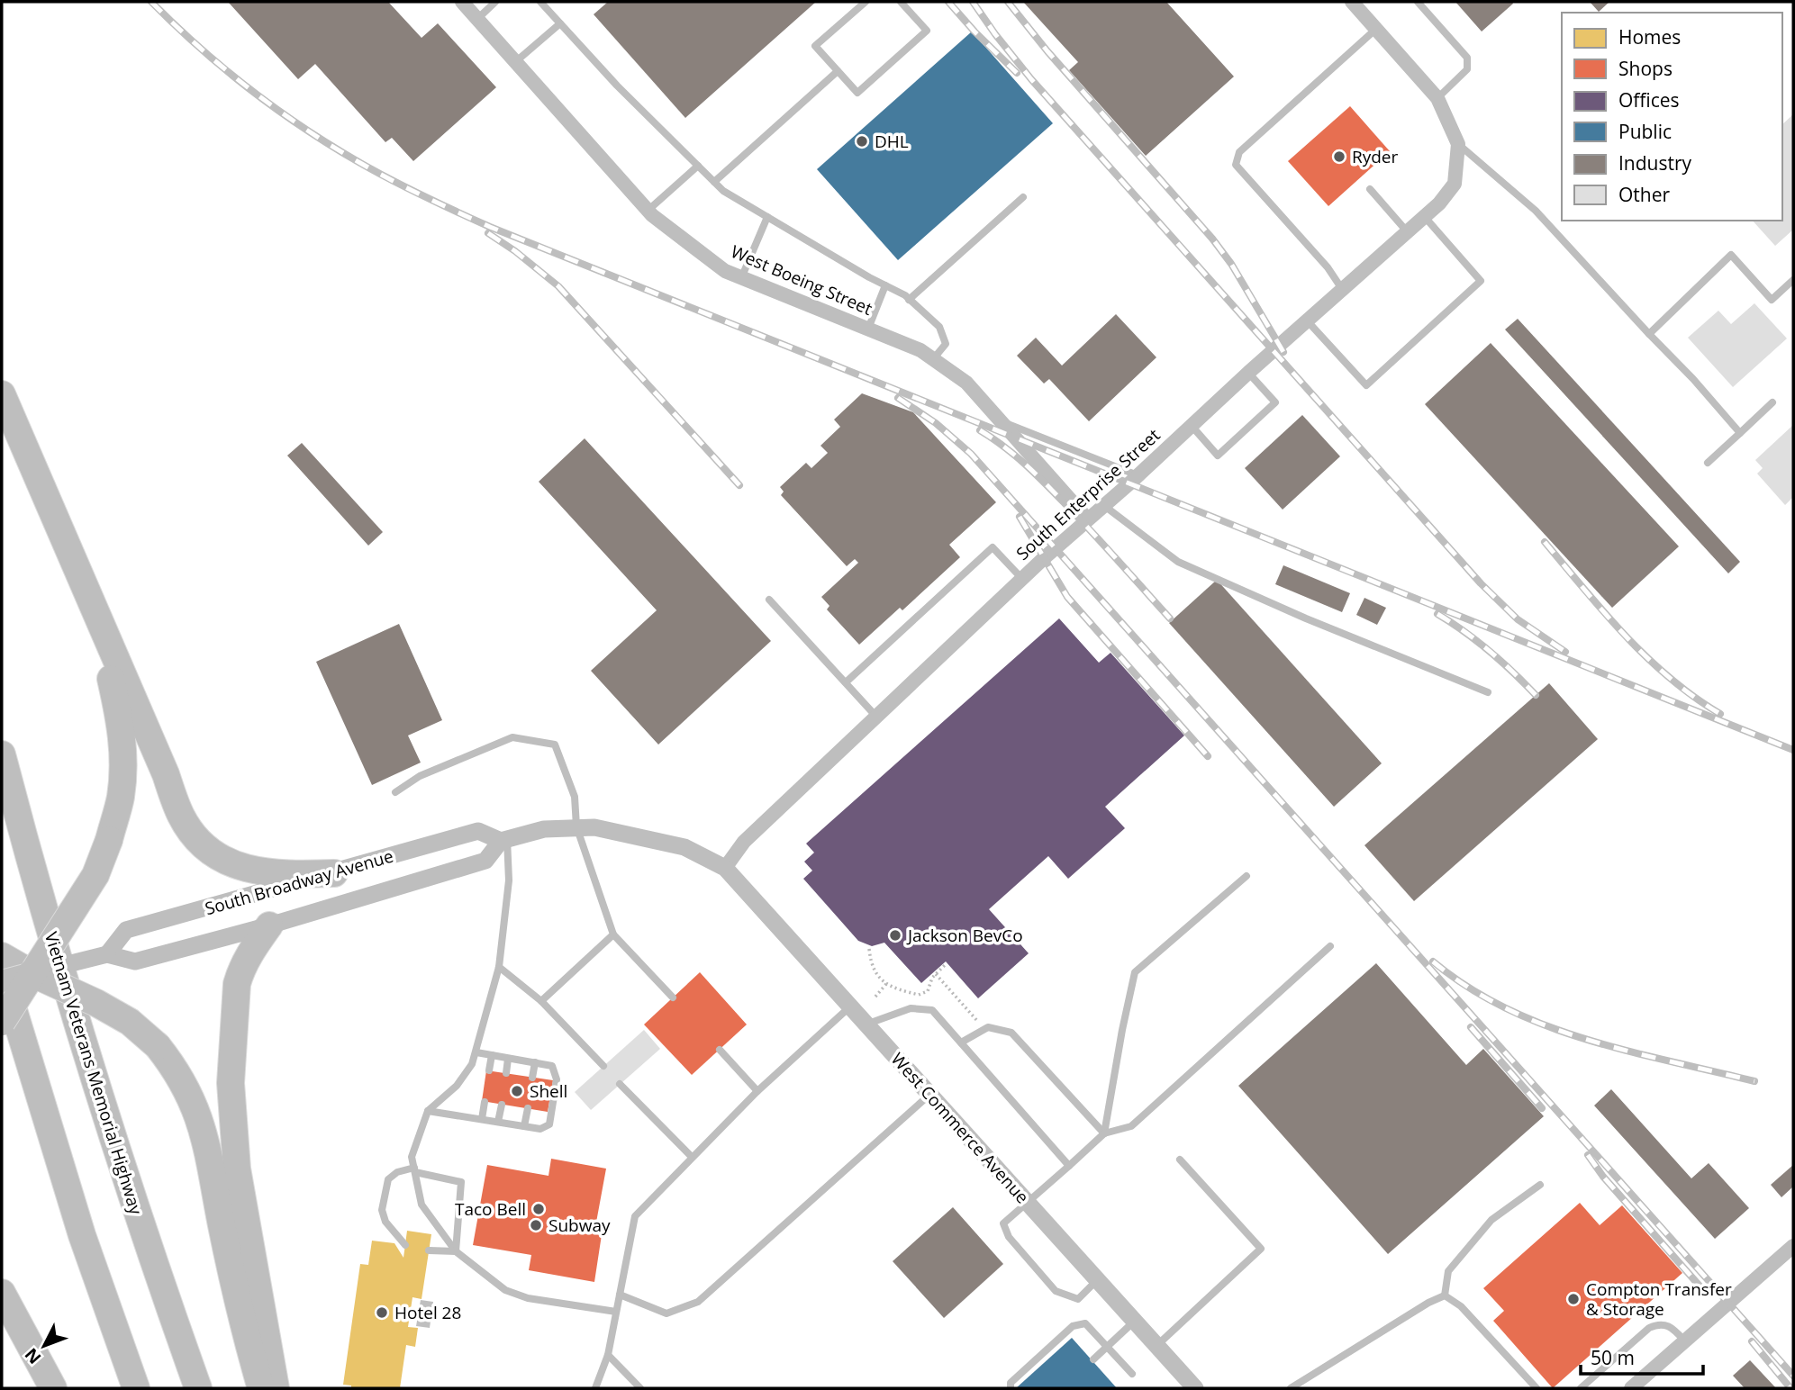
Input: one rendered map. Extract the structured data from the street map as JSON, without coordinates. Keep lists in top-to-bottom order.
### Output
{
  "streets": {
    "highway": ["Vietnam Veterans Memorial Highway"],
    "main road": ["South Broadway Avenue"],
    "street": ["West Boeing Street", "South Enterprise Street", "West Commerce Avenue"]
  },
  "crossings": [
    ["West Boeing Street", "South Enterprise Street"],
    ["South Enterprise Street", "West Commerce Avenue"]
  ],
  "places": [
    "DHL",
    "Ryder",
    "Jackson BevCo",
    "Shell",
    "Taco Bell",
    "Subway",
    "Compton Transfer & Storage",
    "Hotel 28"
  ],
  "legend": [
    "Homes",
    "Shops",
    "Offices",
    "Public",
    "Industry",
    "Other"
  ],
  "scale_bar": "50 m",
  "north": "bottom left"
}
